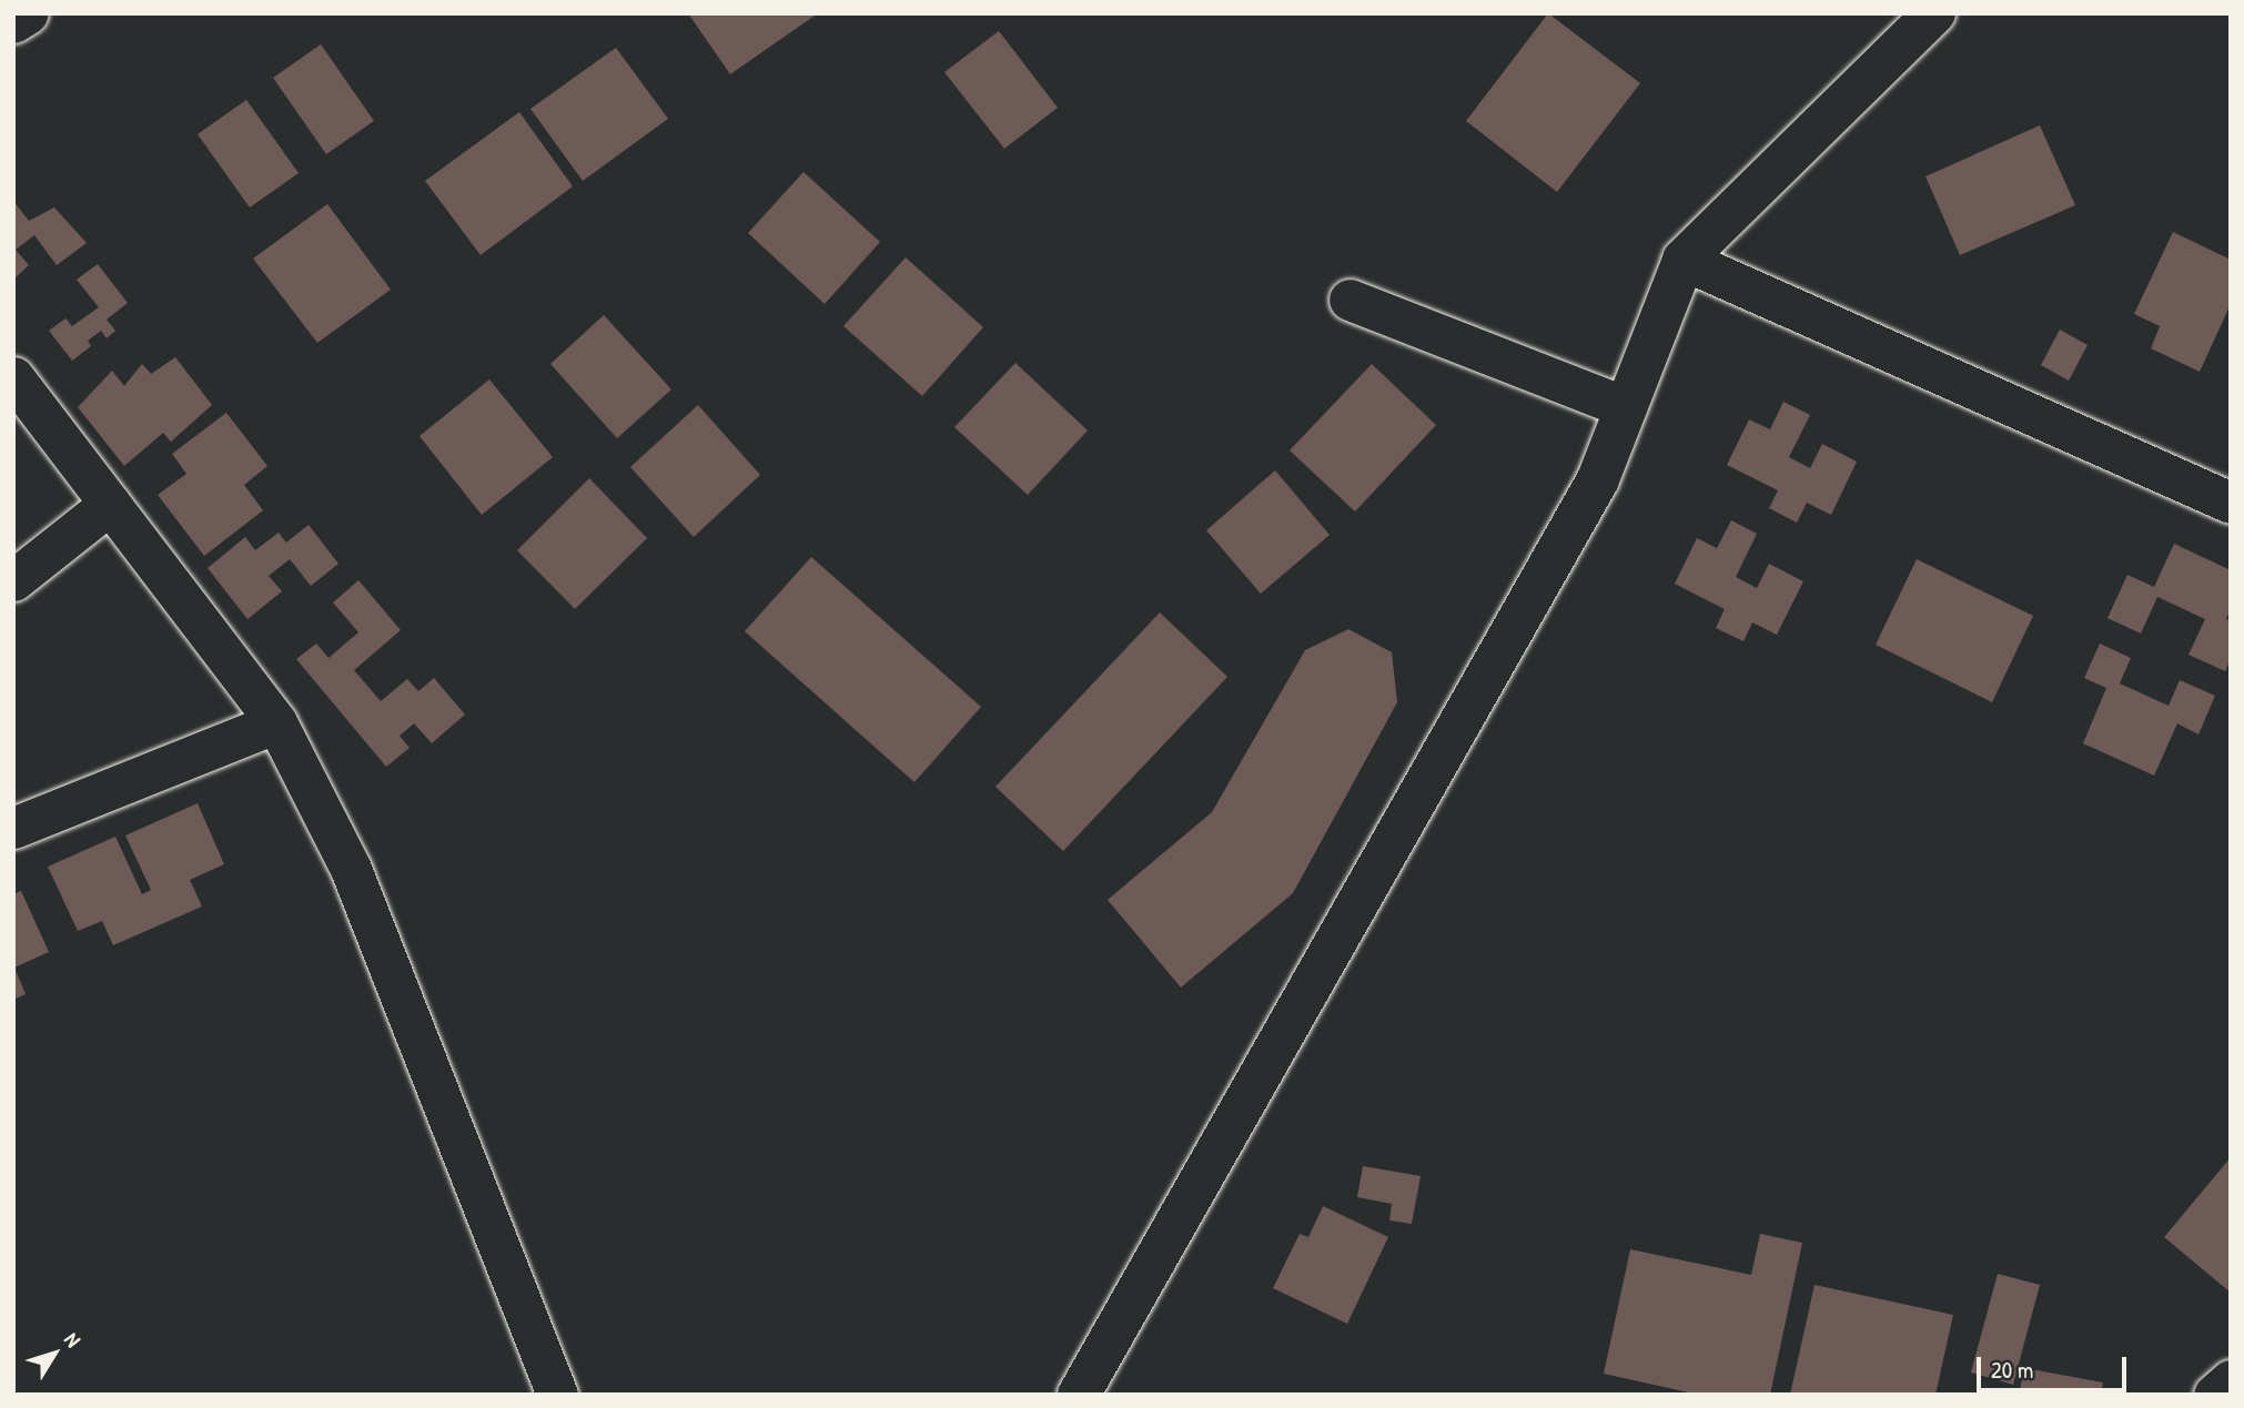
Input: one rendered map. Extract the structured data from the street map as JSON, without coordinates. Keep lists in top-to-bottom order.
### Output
{
  "scale_bar": "20 m",
  "north": "top right"
}
